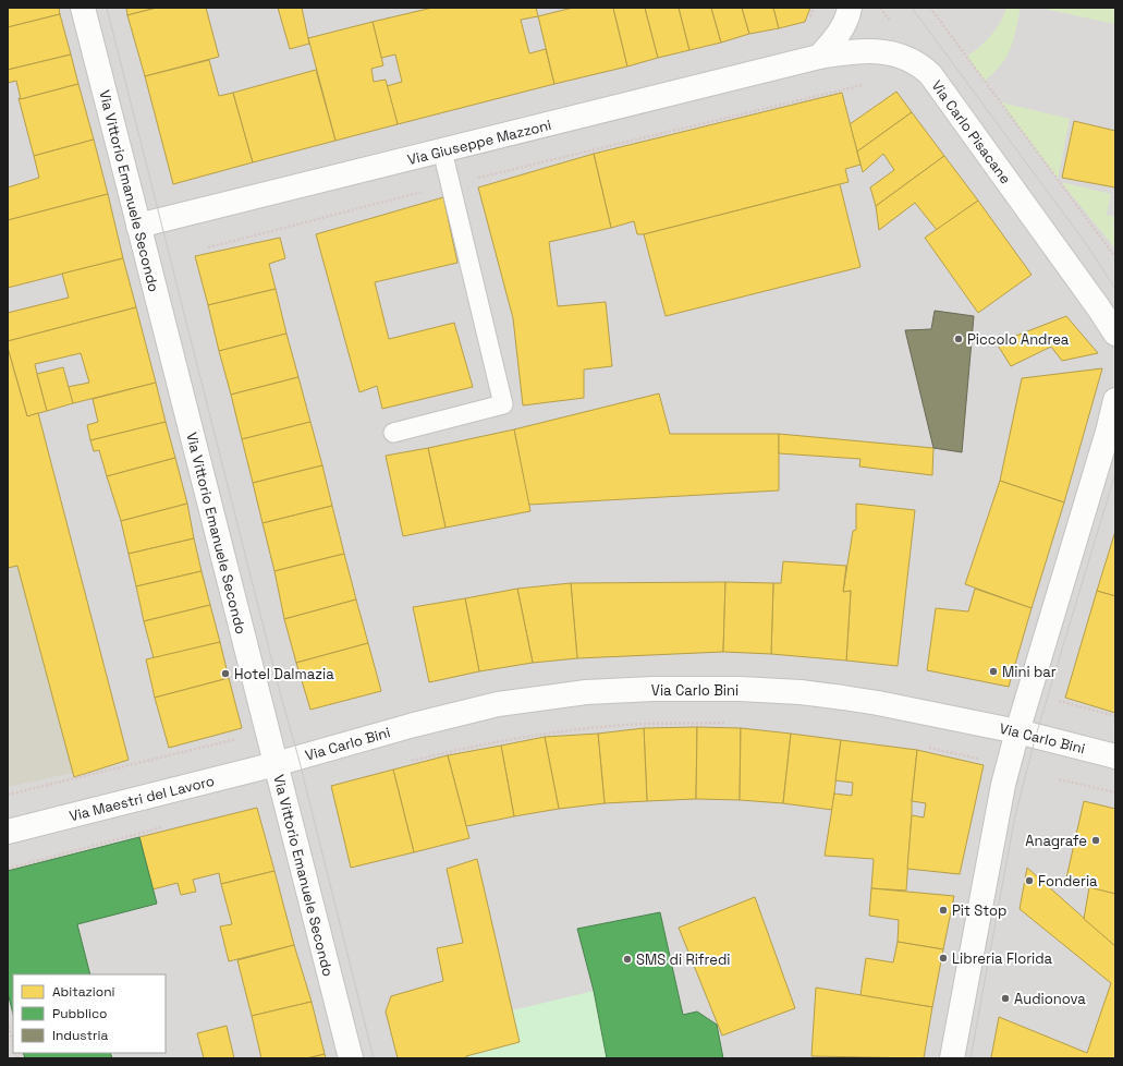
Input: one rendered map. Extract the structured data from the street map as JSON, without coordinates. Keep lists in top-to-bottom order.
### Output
{
  "streets": {
    "street": [
      "Via Carlo Pisacane",
      "Via Giuseppe Mazzoni",
      "Via Vittorio Emanuele Secondo",
      "Via Carlo Bini",
      "Via Maestri del Lavoro"
    ]
  },
  "crossings": [
    ["Via Carlo Pisacane", "Via Giuseppe Mazzoni"],
    ["Via Giuseppe Mazzoni", "Via Vittorio Emanuele Secondo"],
    ["Via Vittorio Emanuele Secondo", "Via Carlo Bini"],
    ["Via Vittorio Emanuele Secondo", "Via Maestri del Lavoro"],
    ["Via Carlo Bini", "Via Maestri del Lavoro"]
  ],
  "places": [
    "Piccolo Andrea",
    "Mini bar",
    "Hotel Dalmazia",
    "Anagrafe",
    "Fonderia",
    "Pit Stop",
    "Libreria Florida",
    "SMS di Rifredi",
    "Audionova"
  ],
  "legend": ["Abitazioni", "Pubblico", "Industria"]
}
